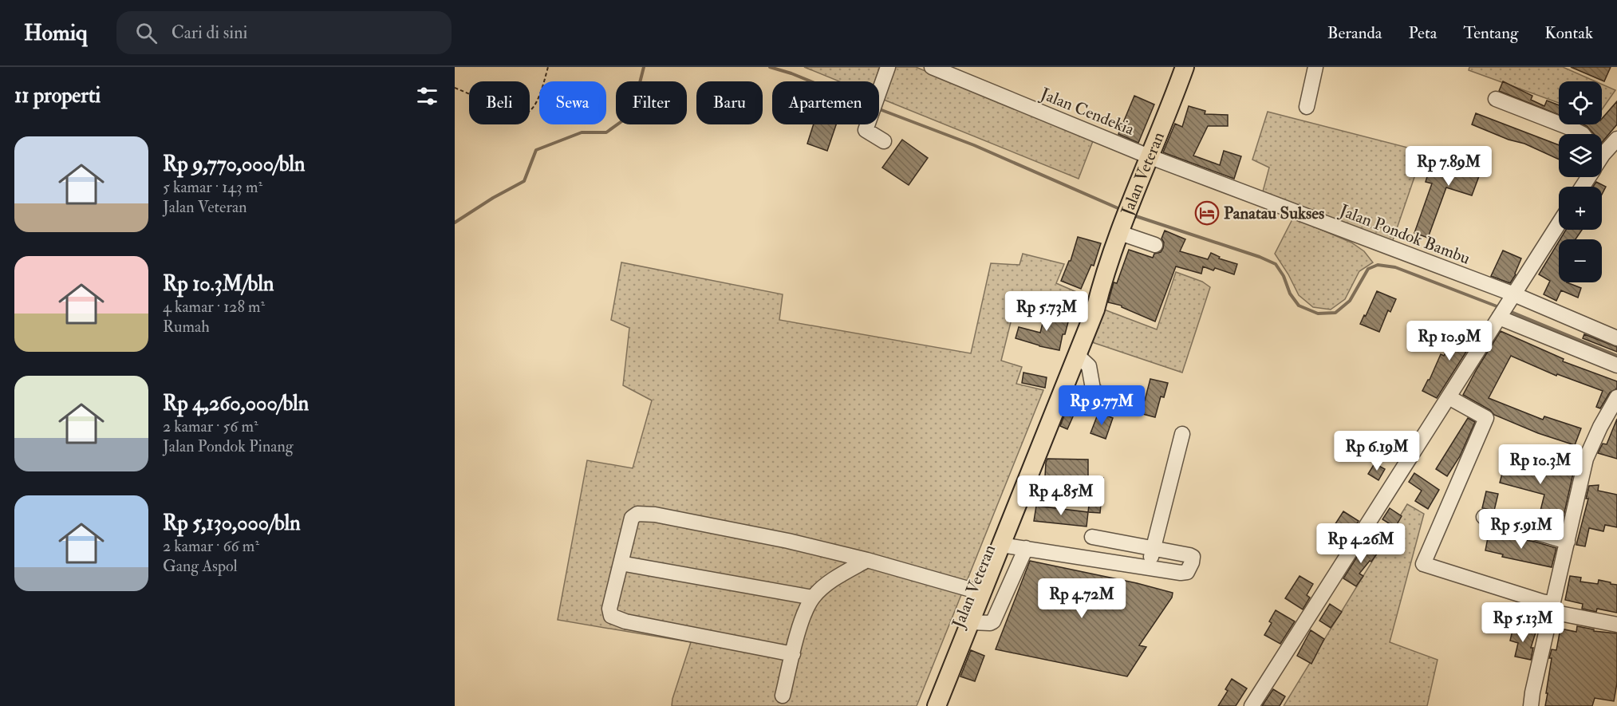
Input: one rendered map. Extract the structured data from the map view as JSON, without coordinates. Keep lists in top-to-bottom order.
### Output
{
  "streets": {
    "main road": ["Jalan Veteran"],
    "street": ["Jalan Cendekia", "Jalan Pondok Bambu"]
  },
  "crossings": [
    ["Jalan Cendekia", "Jalan Veteran"],
    ["Jalan Cendekia", "Jalan Pondok Bambu"],
    ["Jalan Veteran", "Jalan Pondok Bambu"]
  ],
  "places": {
    "hotel": ["Panatau Sukses"]
  },
  "page": {
    "header": "Homiq",
    "search": "Cari di sini",
    "nav": [
      "Beranda",
      "Peta",
      "Tentang",
      "Kontak"
    ],
    "heading": "11 properti",
    "map_buttons": ["+", "−"],
    "chip": [
      "Beli",
      "Sewa",
      "Filter",
      "Baru",
      "Apartemen"
    ],
    "list": [
      {
        "name": "Rp 9,770,000/bln",
        "note": "5 kamar · 143 m² · Jalan Veteran"
      },
      {
        "name": "Rp 10.3M/bln",
        "note": "4 kamar · 128 m² · Rumah"
      },
      {
        "name": "Rp 4,260,000/bln",
        "note": "2 kamar · 56 m² · Jalan Pondok Pinang"
      },
      {
        "name": "Rp 5,130,000/bln",
        "note": "2 kamar · 66 m² · Gang Aspol"
      }
    ],
    "price": [
      "Rp 7.89M",
      "Rp 5.73M",
      "Rp 10.9M",
      "Rp 9.77M",
      "Rp 6.19M",
      "Rp 10.3M",
      "Rp 4.85M",
      "Rp 5.91M",
      "Rp 4.26M",
      "Rp 4.72M",
      "Rp 5.13M"
    ]
  }
}
